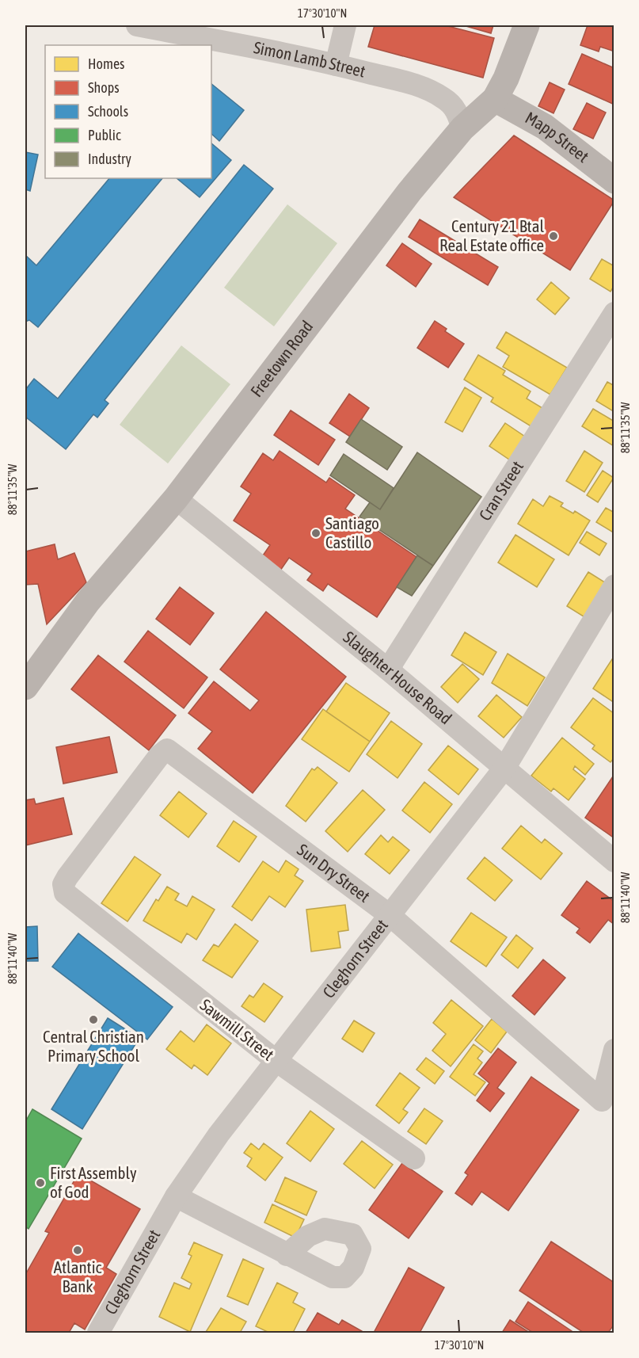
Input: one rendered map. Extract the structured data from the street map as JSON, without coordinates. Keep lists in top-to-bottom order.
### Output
{
  "streets": {
    "main road": ["Mapp Street", "Freetown Road"],
    "street": [
      "Simon Lamb Street",
      "Cran Street",
      "Slaughter House Road",
      "Sun Dry Street",
      "Cleghorn Street",
      "Sawmill Street"
    ]
  },
  "crossings": [
    ["Simon Lamb Street", "Freetown Road"],
    ["Mapp Street", "Freetown Road"],
    ["Freetown Road", "Slaughter House Road"],
    ["Cran Street", "Slaughter House Road"],
    ["Slaughter House Road", "Cleghorn Street"],
    ["Sun Dry Street", "Cleghorn Street"],
    ["Sun Dry Street", "Sawmill Street"],
    ["Cleghorn Street", "Sawmill Street"]
  ],
  "places": [
    "Century 21 Btal Real Estate office",
    "Santiago Castillo",
    "Central Christian Primary School",
    "First Assembly of God",
    "Atlantic Bank"
  ],
  "legend": [
    "Homes",
    "Shops",
    "Schools",
    "Public",
    "Industry"
  ],
  "coordinates": ["17°30'10\"N", "88°11'35\"W", "88°11'40\"W"]
}
